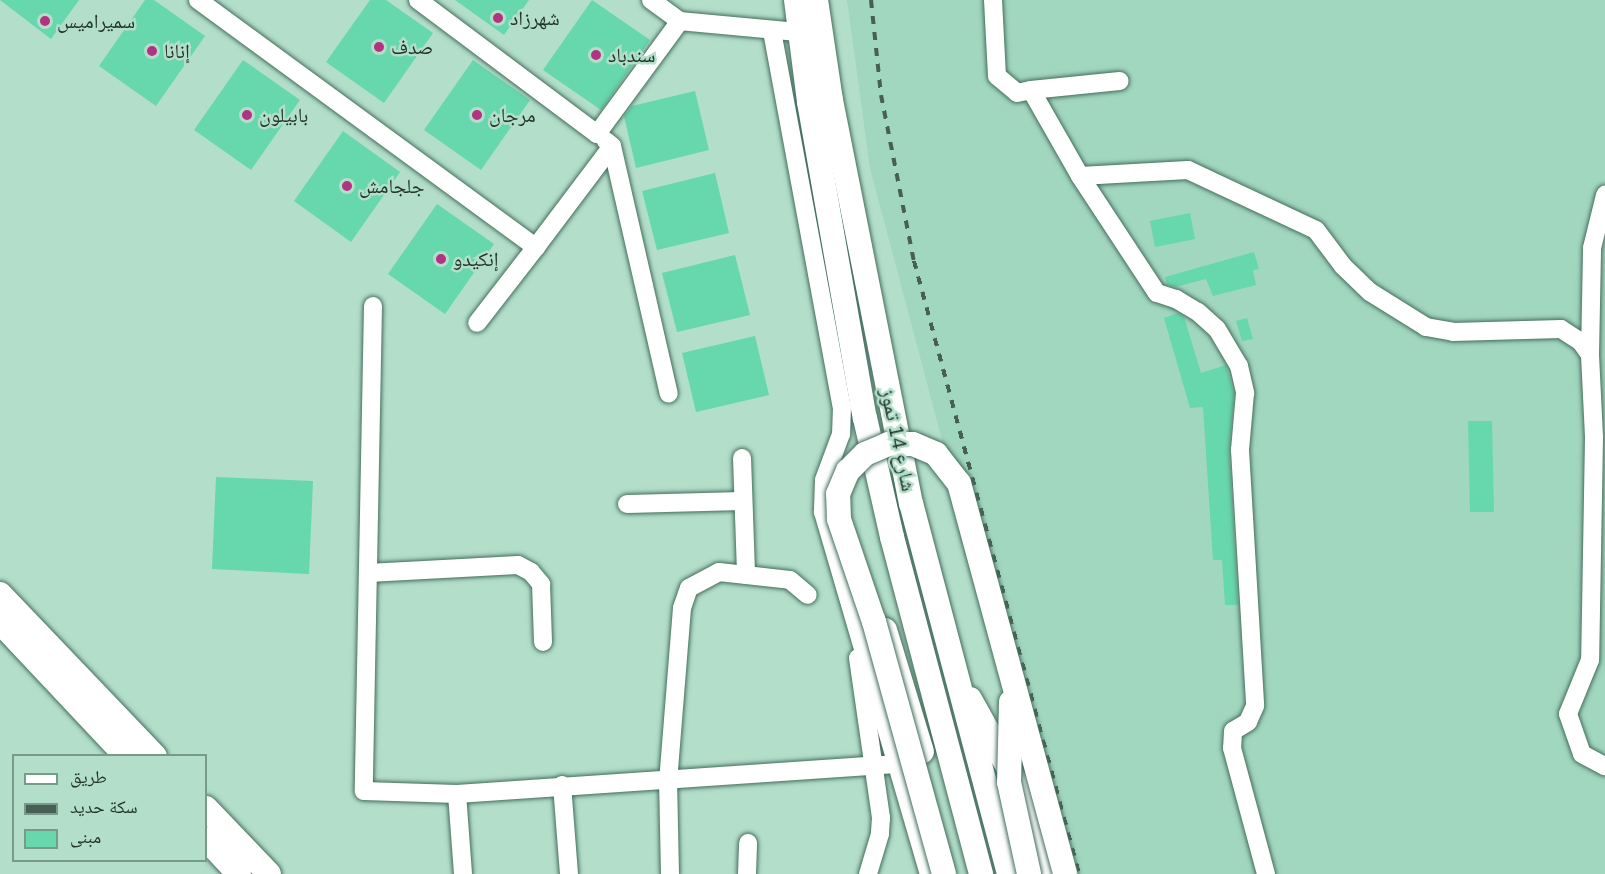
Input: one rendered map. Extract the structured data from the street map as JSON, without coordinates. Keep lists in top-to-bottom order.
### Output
{
  "streets": {
    "main road": ["شارع 14 تموز"]
  },
  "places": [
    "شهرزاد",
    "سميراميس",
    "صدف",
    "إنانا",
    "سندباد",
    "بابيلون",
    "مرجان",
    "جلجامش",
    "إنكيدو"
  ],
  "legend": ["طريق", "سكة حديد", "مبنى"]
}
